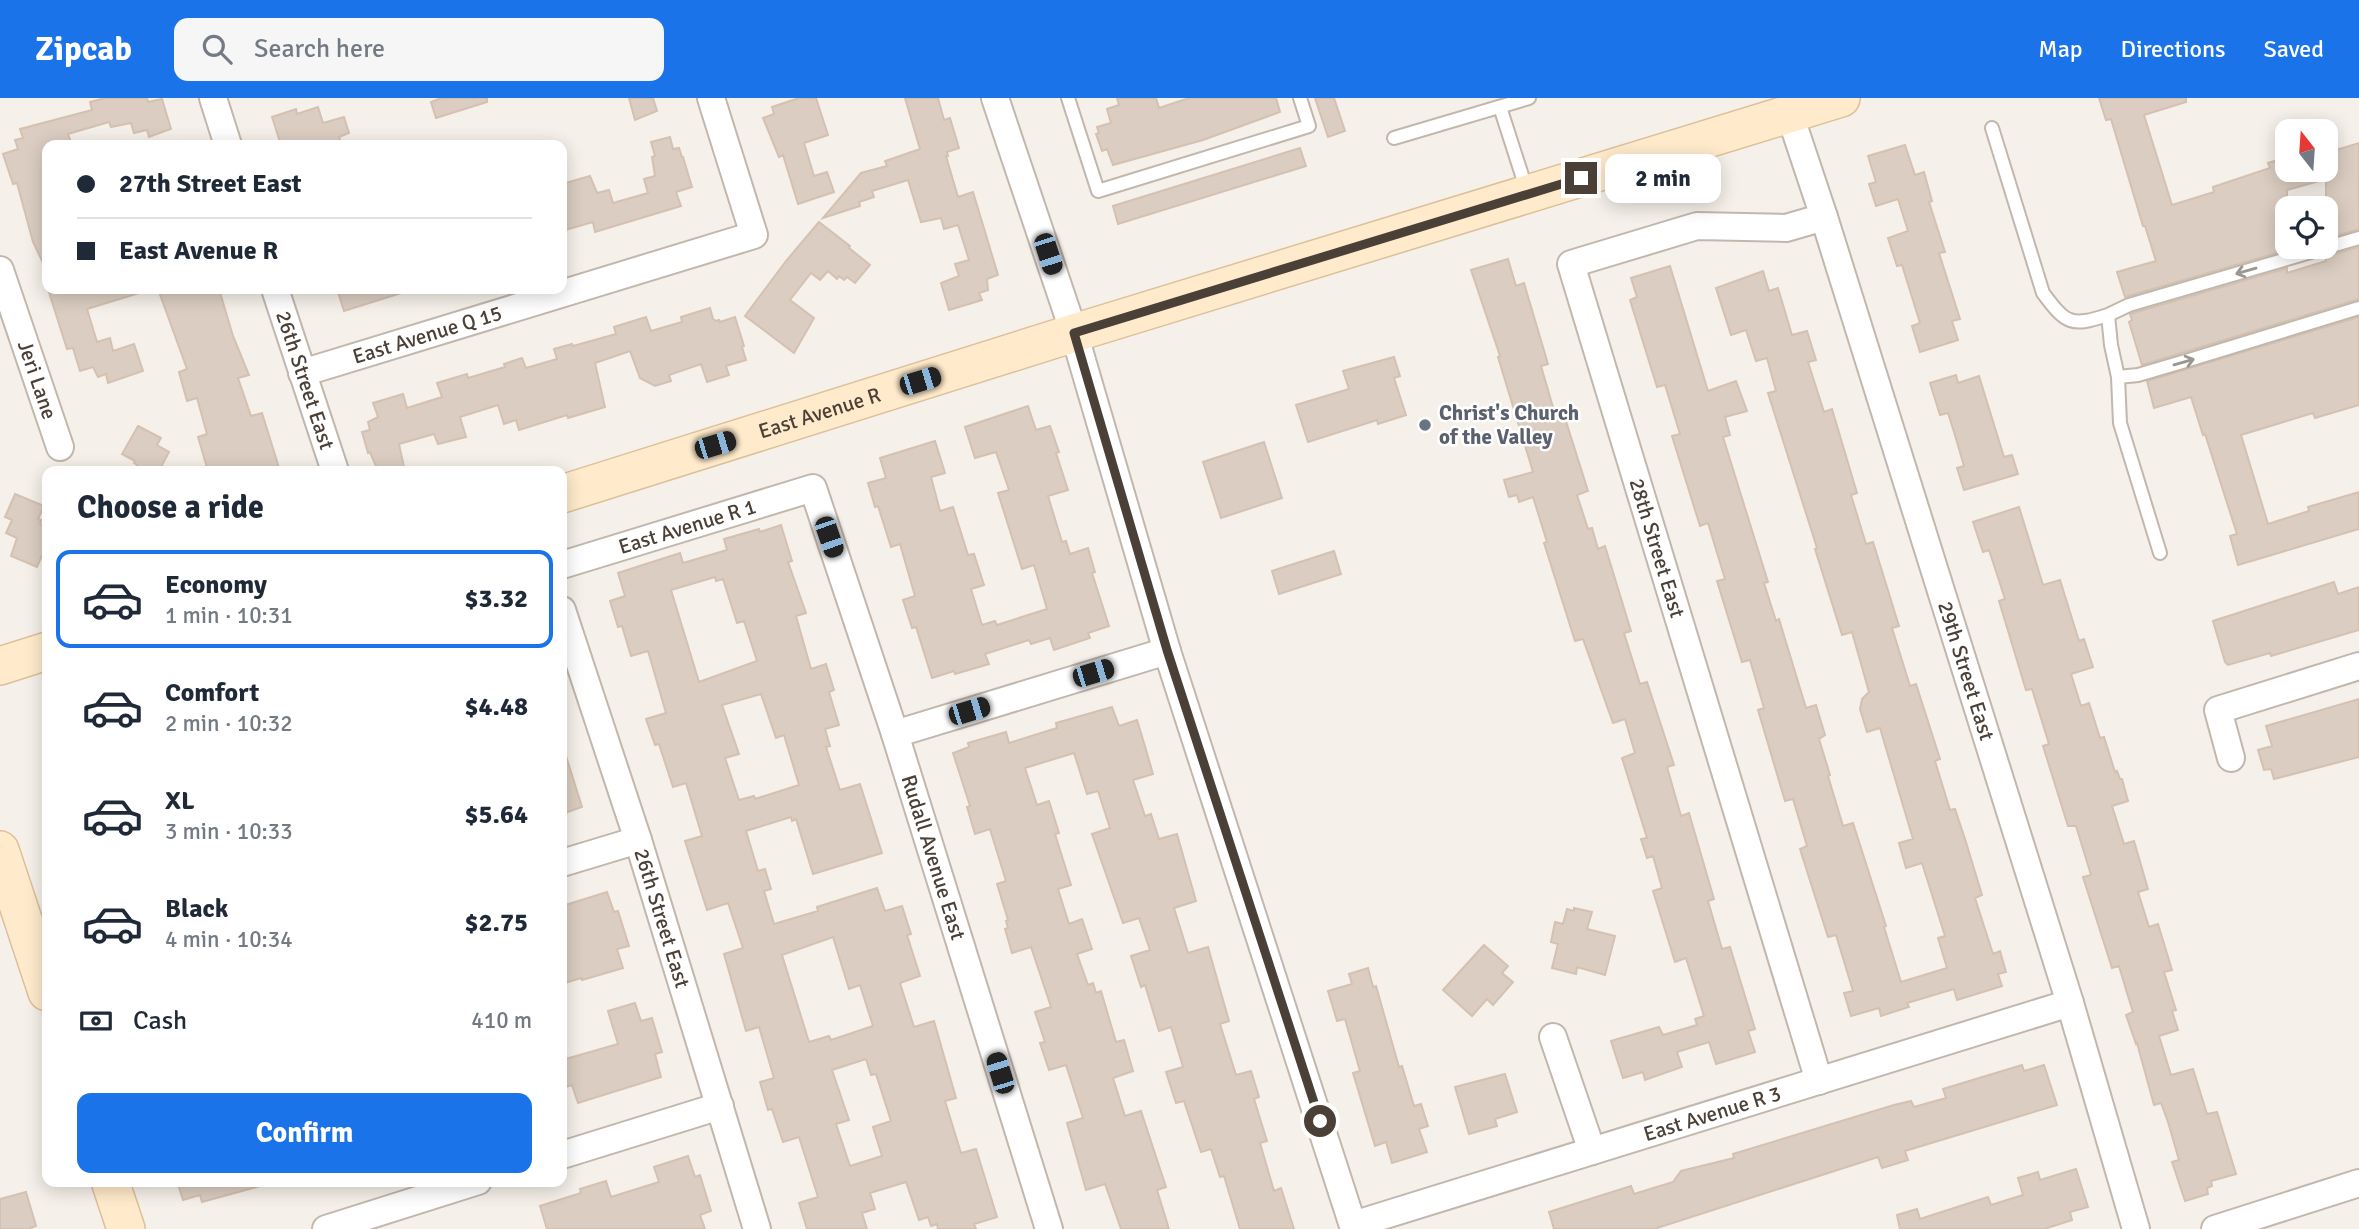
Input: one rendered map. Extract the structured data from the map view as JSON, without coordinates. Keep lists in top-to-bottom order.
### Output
{
  "streets": {
    "main road": ["East Avenue R"],
    "street": [
      "East Avenue Q 15",
      "Jeri Lane",
      "26th Street East",
      "East Avenue R 1",
      "28th Street East",
      "29th Street East",
      "Rudall Avenue East",
      "East Avenue R 3"
    ]
  },
  "crossings": [
    ["East Avenue Q 15", "26th Street East"],
    ["East Avenue R", "29th Street East"],
    ["East Avenue R 1", "Rudall Avenue East"],
    ["28th Street East", "29th Street East"],
    ["28th Street East", "East Avenue R 3"],
    ["29th Street East", "East Avenue R 3"]
  ],
  "places": ["Christ's Church of the Valley"],
  "north": "top",
  "page": {
    "header": "Zipcab",
    "search": "Search here",
    "nav": ["Map", "Directions", "Saved"],
    "banner": ["27th Street East", "East Avenue R"],
    "bubble": "2 min",
    "heading": "Choose a ride",
    "list": [
      {
        "name": "Economy",
        "note": "1 min · 10:31",
        "value": "$3.32"
      },
      {
        "name": "Comfort",
        "note": "2 min · 10:32",
        "value": "$4.48"
      },
      {
        "name": "XL",
        "note": "3 min · 10:33",
        "value": "$5.64"
      },
      {
        "name": "Black",
        "note": "4 min · 10:34",
        "value": "$2.75"
      }
    ],
    "pay": ["Cash", "410 m"],
    "buttons": "Confirm"
  }
}
